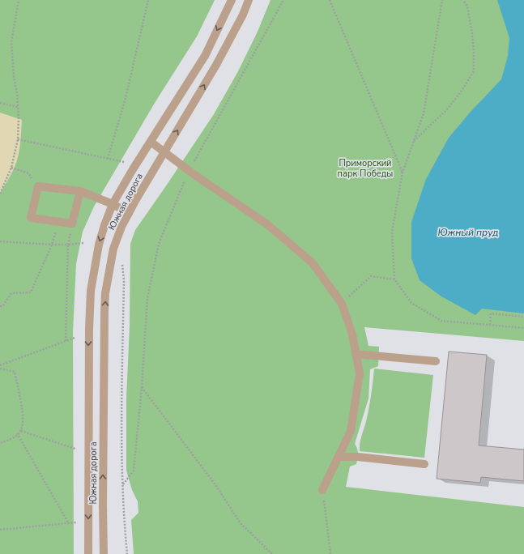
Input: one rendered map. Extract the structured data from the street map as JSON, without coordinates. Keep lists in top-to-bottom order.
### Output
{
  "streets": {
    "street": ["Южная дорога"]
  },
  "water": ["Южный пруд"],
  "parks": ["Приморский парк Победы"]
}
